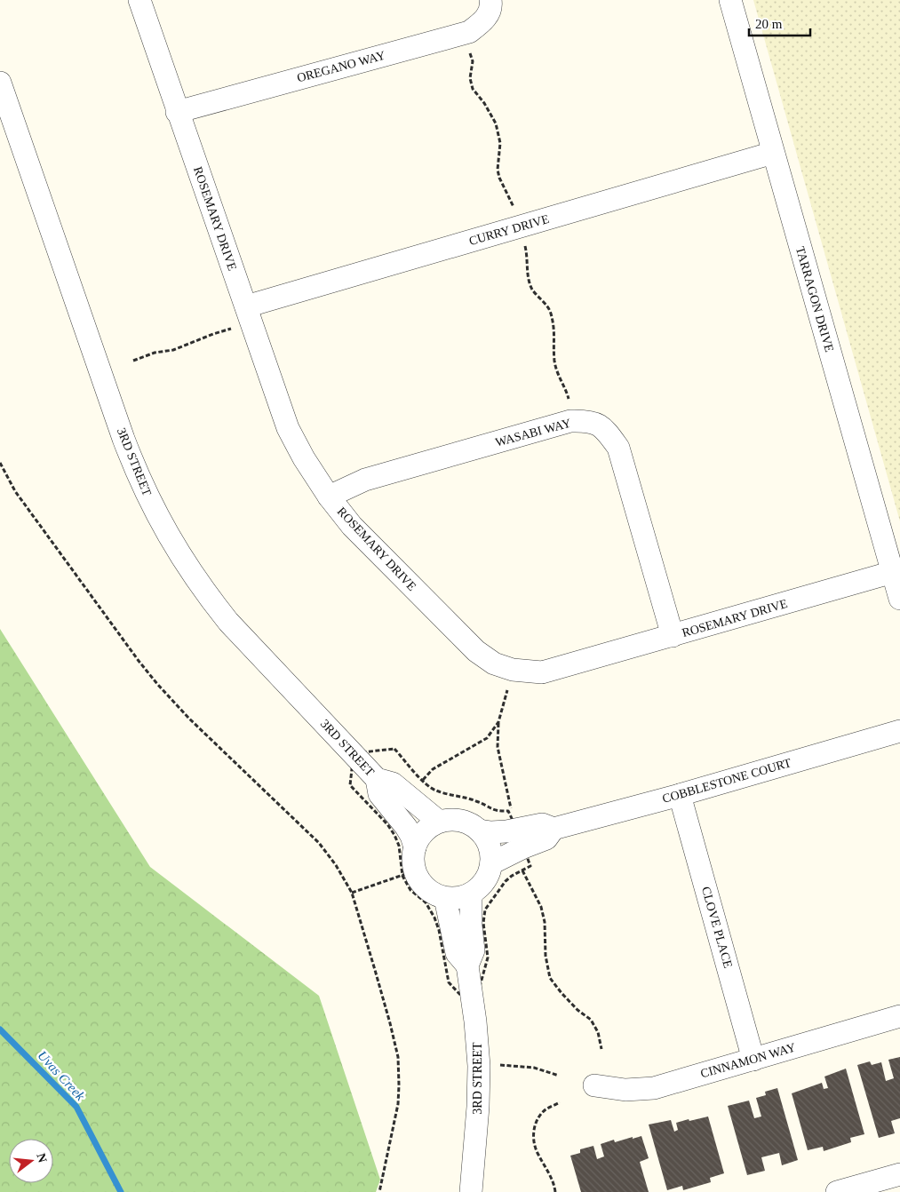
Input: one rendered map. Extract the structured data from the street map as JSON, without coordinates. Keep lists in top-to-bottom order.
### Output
{
  "streets": {
    "street": [
      "OREGANO WAY",
      "ROSEMARY DRIVE",
      "CURRY DRIVE",
      "TARRAGON DRIVE",
      "WASABI WAY",
      "3RD STREET",
      "COBBLESTONE COURT",
      "CLOVE PLACE",
      "CINNAMON WAY"
    ]
  },
  "crossings": [
    ["OREGANO WAY", "ROSEMARY DRIVE"],
    ["ROSEMARY DRIVE", "CURRY DRIVE"],
    ["ROSEMARY DRIVE", "TARRAGON DRIVE"],
    ["ROSEMARY DRIVE", "WASABI WAY"],
    ["CURRY DRIVE", "TARRAGON DRIVE"],
    ["3RD STREET", "COBBLESTONE COURT"],
    ["COBBLESTONE COURT", "CLOVE PLACE"],
    ["CLOVE PLACE", "CINNAMON WAY"]
  ],
  "water": ["Uvas Creek"],
  "scale_bar": "20 m",
  "north": "right"
}
